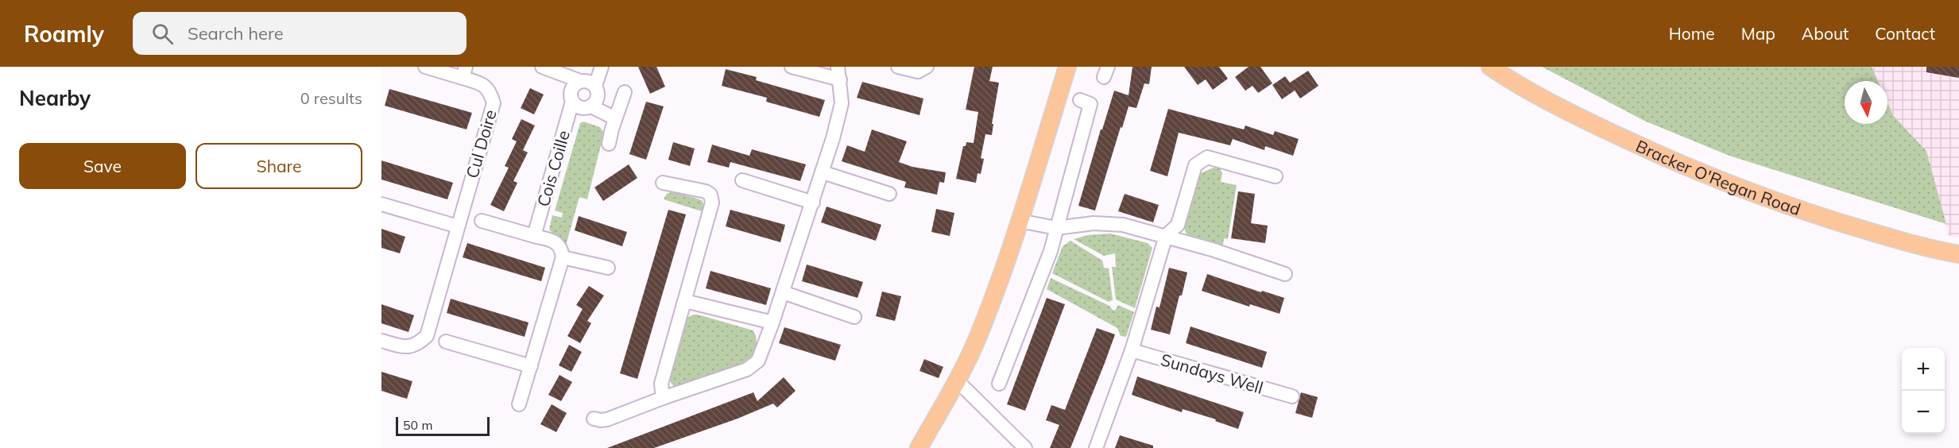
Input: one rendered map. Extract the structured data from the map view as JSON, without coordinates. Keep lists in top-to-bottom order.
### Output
{
  "streets": {
    "main road": ["Bracker O'Regan Road"],
    "street": ["Cul Doire", "Cois Coille", "Sundays Well"]
  },
  "scale_bar": "50 m",
  "north": "bottom",
  "page": {
    "header": "Roamly",
    "search": "Search here",
    "nav": [
      "Home",
      "Map",
      "About",
      "Contact"
    ],
    "heading": ["Nearby", "0 results"],
    "buttons": ["Save", "Share"],
    "map_buttons": ["+", "−"],
    "scale": "50 m"
  }
}
